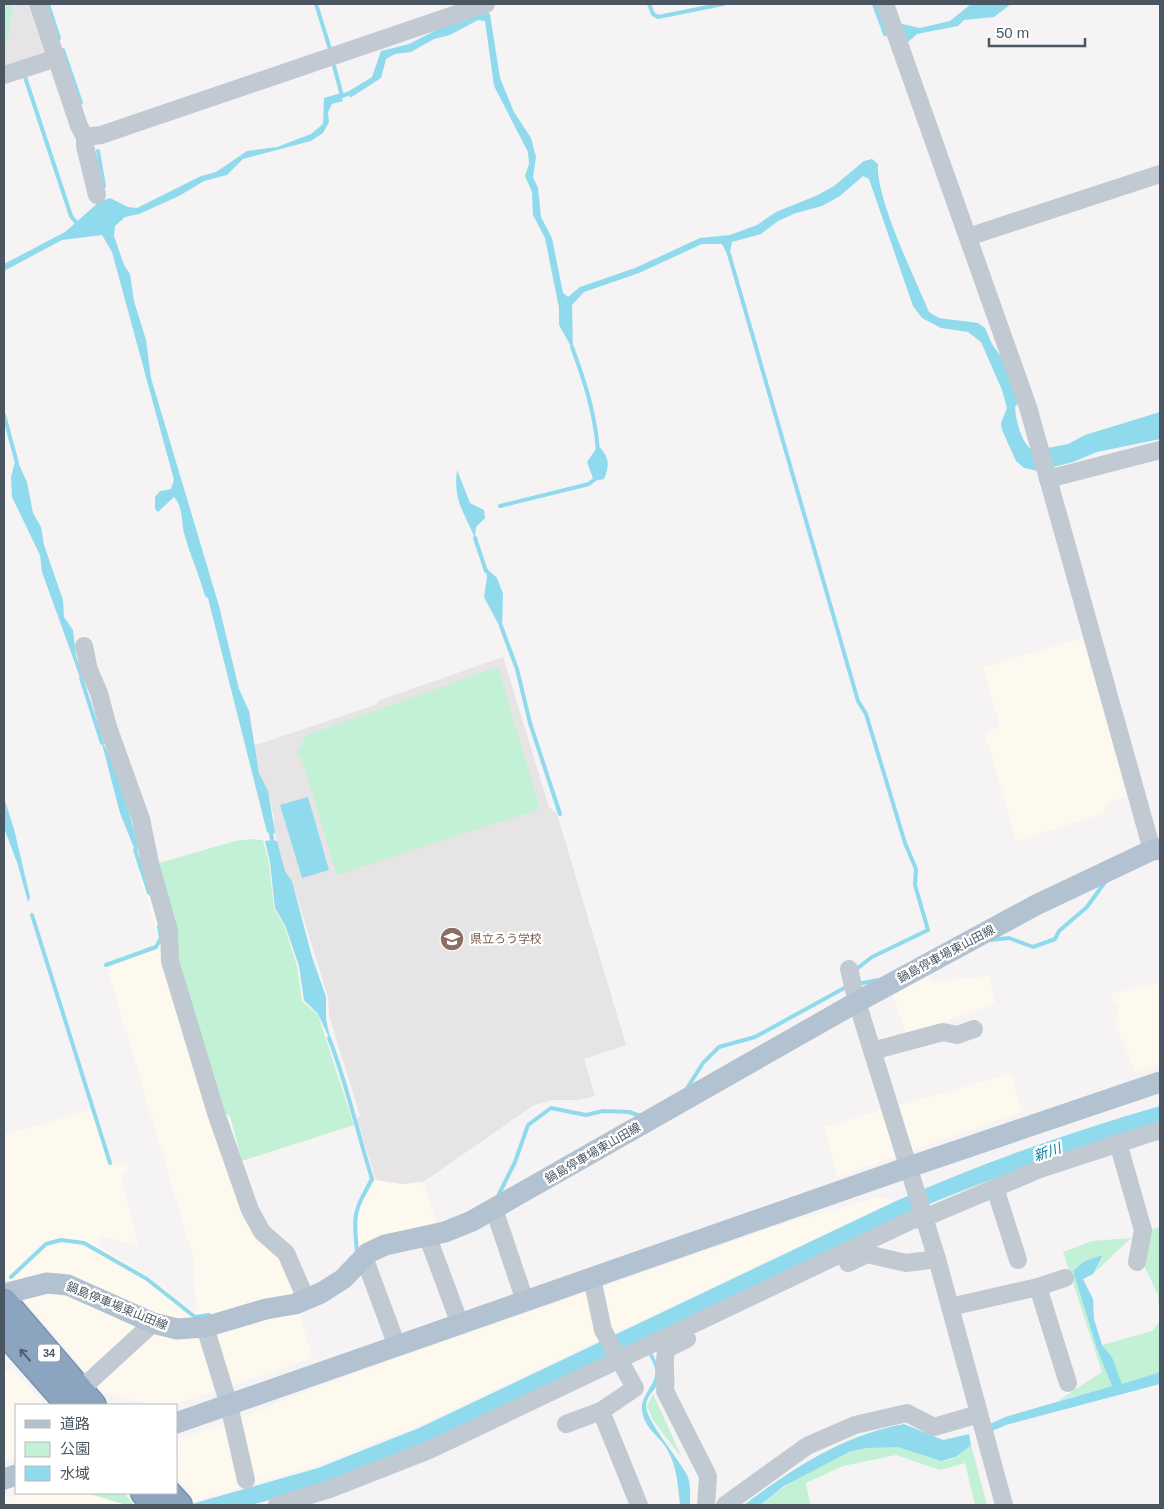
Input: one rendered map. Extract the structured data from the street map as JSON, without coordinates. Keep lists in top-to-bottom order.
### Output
{
  "streets": {
    "highway": ["34"],
    "main road": ["鍋島停車場東山田線"]
  },
  "water": ["新川"],
  "places": {
    "school or university": ["県立ろう学校"]
  },
  "legend": ["道路", "公園", "水域"],
  "scale_bar": "50 m"
}
